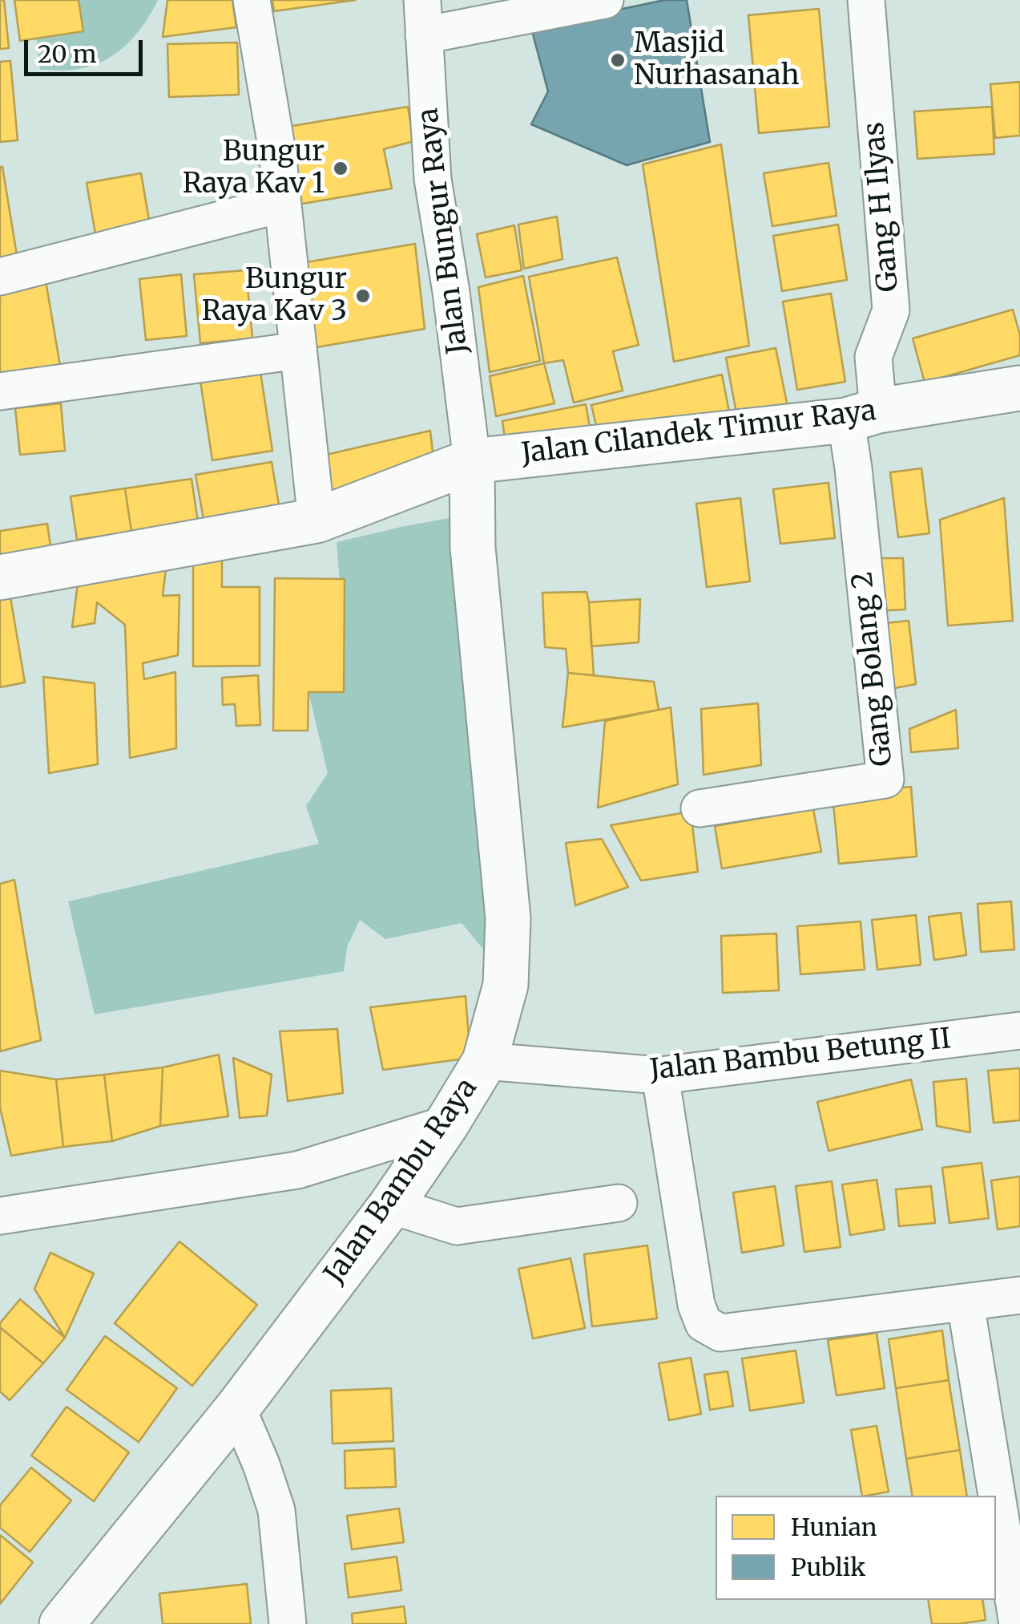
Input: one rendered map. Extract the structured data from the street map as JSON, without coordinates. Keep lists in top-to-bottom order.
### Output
{
  "streets": {
    "street": [
      "Gang H Ilyas",
      "Jalan Bungur Raya",
      "Jalan Cilandek Timur Raya",
      "Gang Bolang 2",
      "Jalan Bambu Betung II",
      "Jalan Bambu Raya"
    ]
  },
  "crossings": [
    ["Gang H Ilyas", "Jalan Cilandek Timur Raya"],
    ["Gang H Ilyas", "Gang Bolang 2"],
    ["Jalan Bungur Raya", "Jalan Cilandek Timur Raya"],
    ["Jalan Bungur Raya", "Jalan Bambu Raya"],
    ["Jalan Cilandek Timur Raya", "Gang Bolang 2"],
    ["Jalan Cilandek Timur Raya", "Jalan Bambu Raya"],
    ["Jalan Bambu Betung II", "Jalan Bambu Raya"]
  ],
  "places": ["Masjid Nurhasanah", "Bungur Raya Kav 1", "Bungur Raya Kav 3"],
  "legend": ["Hunian", "Publik"],
  "scale_bar": "20 m"
}
